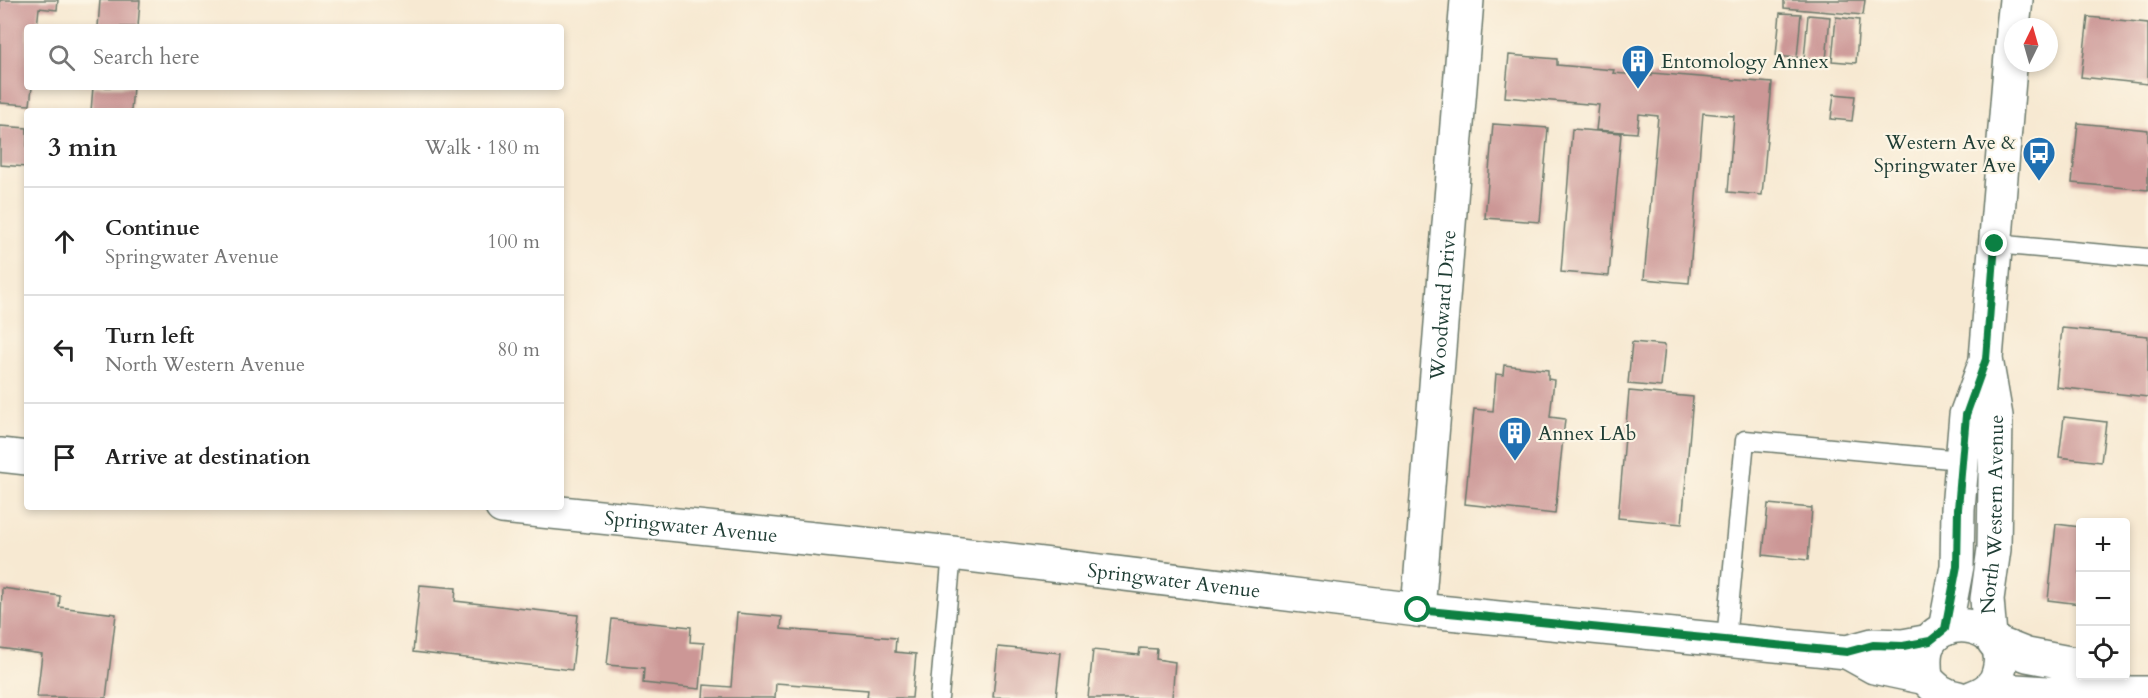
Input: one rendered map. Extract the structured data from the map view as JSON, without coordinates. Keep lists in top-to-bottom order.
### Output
{
  "streets": {
    "street": ["Woodward Drive", "North Western Avenue", "Springwater Avenue"]
  },
  "crossings": [
    ["Woodward Drive", "Springwater Avenue"],
    ["North Western Avenue", "Springwater Avenue"]
  ],
  "places": {
    "building": ["Entomology Annex", "Annex LAb"],
    "bus stop": ["Western Ave & Springwater Ave"]
  },
  "north": "top",
  "page": {
    "search": "Search here",
    "heading": ["3 min", "Walk · 180 m"],
    "list": [
      ["Continue", "Springwater Avenue", "100 m"],
      ["Turn left", "North Western Avenue", "80 m"],
      "Arrive at destination"
    ],
    "map_buttons": ["+", "−"]
  }
}
